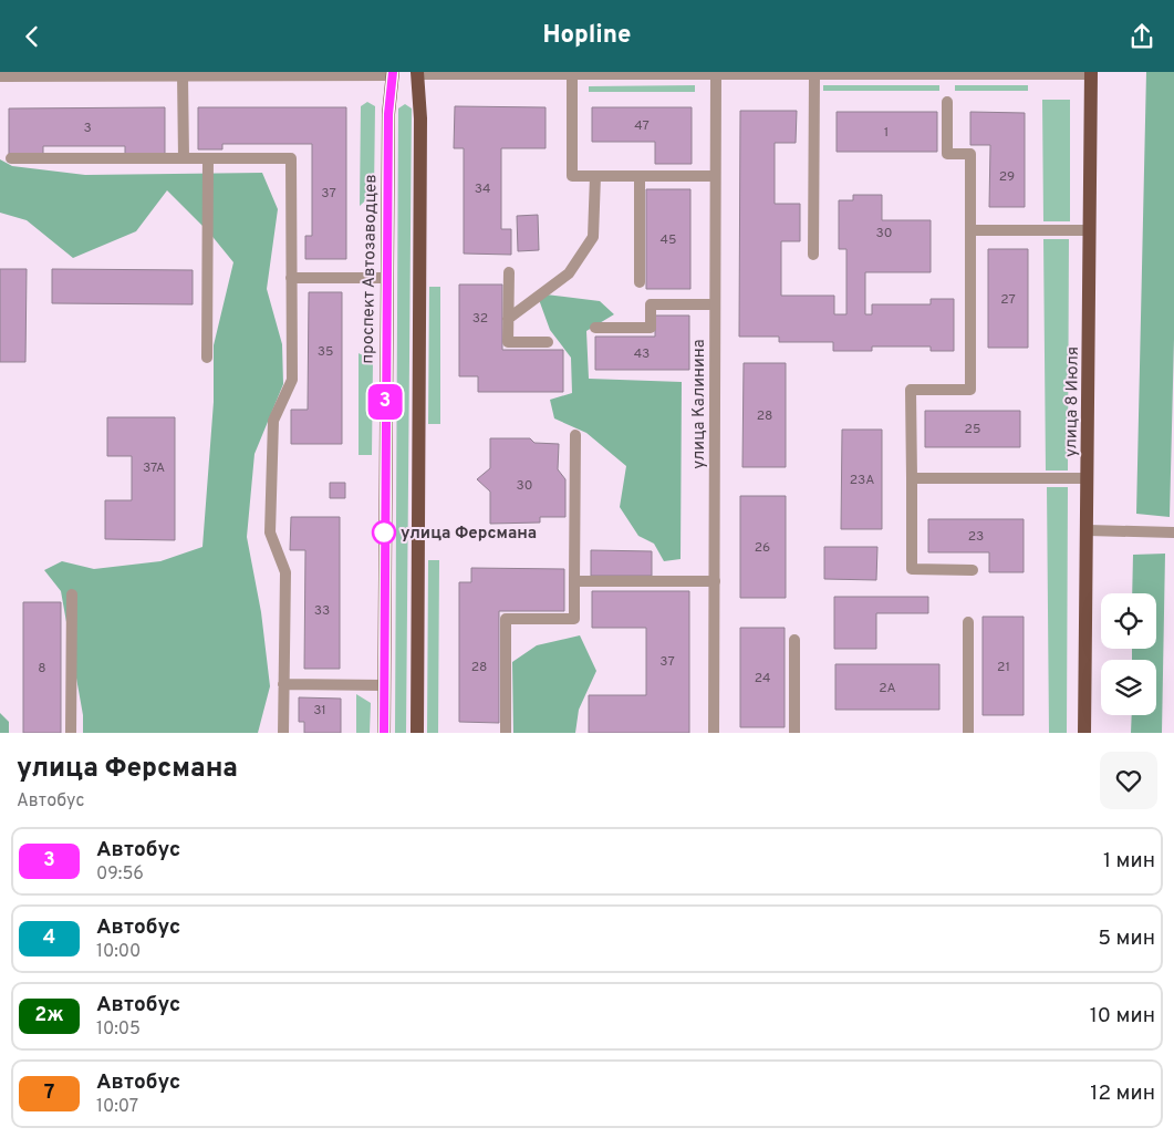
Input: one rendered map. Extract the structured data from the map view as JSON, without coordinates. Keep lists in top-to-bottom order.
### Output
{
  "streets": {
    "main road": ["проспект Автозаводцев", "улица 8 Июля"],
    "street": ["улица Калинина"]
  },
  "places": ["улица Ферсмана"],
  "lines": ["bus line 3"],
  "house_numbers": [
    "47",
    "3",
    "1",
    "29",
    "34",
    "37",
    "30",
    "45",
    "27",
    "32",
    "35",
    "43",
    "28",
    "25",
    "37А",
    "23А",
    "30",
    "23",
    "26",
    "33",
    "37",
    "28",
    "21",
    "8",
    "24",
    "2А",
    "31"
  ],
  "page": {
    "header": "Hopline",
    "on_map": "3",
    "heading": ["улица Ферсмана", "Автобус"],
    "list": [
      {
        "mark": "3",
        "name": "Автобус",
        "note": "09:56",
        "value": "1 мин"
      },
      {
        "mark": "4",
        "name": "Автобус",
        "note": "10:00",
        "value": "5 мин"
      },
      {
        "mark": "2ж",
        "name": "Автобус",
        "note": "10:05",
        "value": "10 мин"
      },
      {
        "mark": "7",
        "name": "Автобус",
        "note": "10:07",
        "value": "12 мин"
      }
    ]
  }
}
